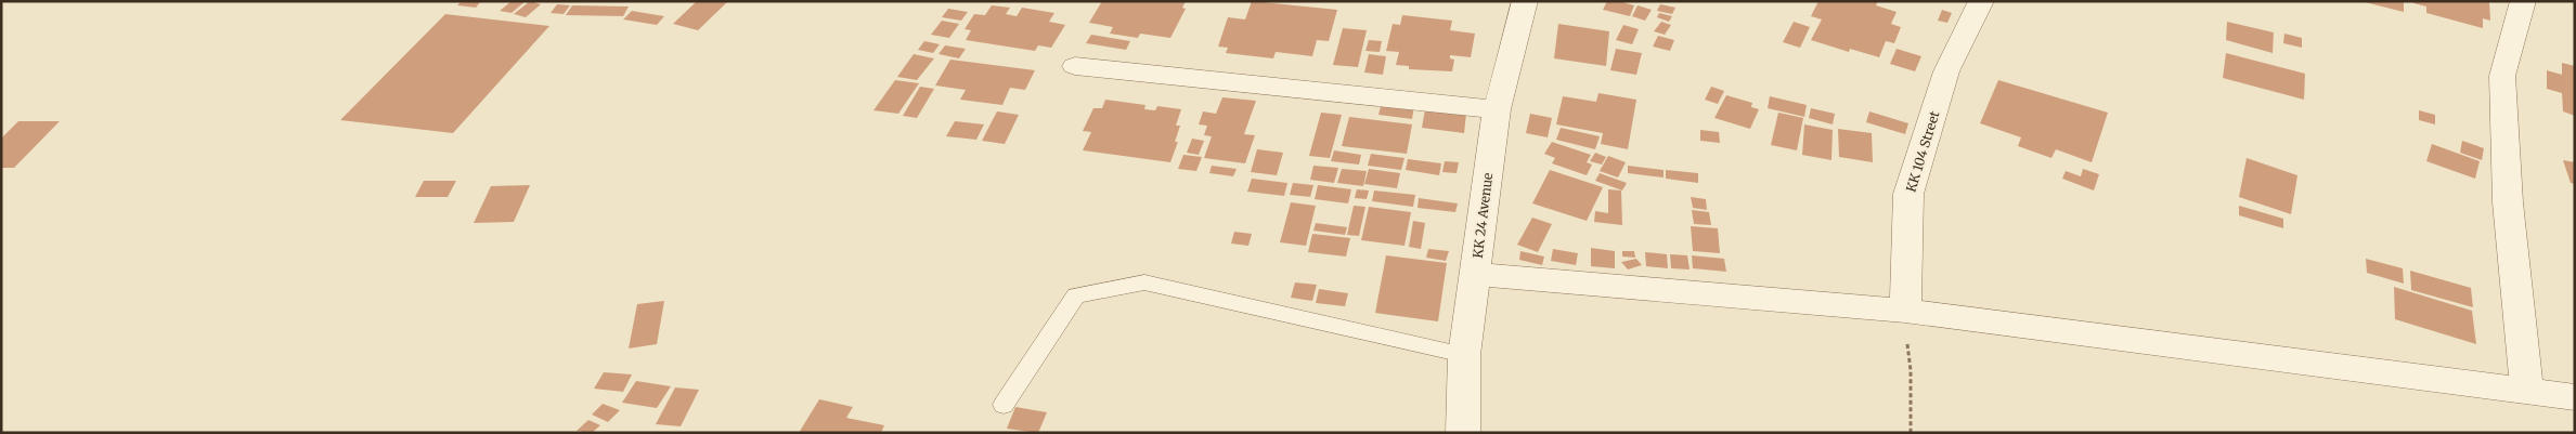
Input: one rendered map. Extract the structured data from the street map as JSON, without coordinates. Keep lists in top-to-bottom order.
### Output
{
  "streets": {
    "street": ["KK 104 Street", "KK 24 Avenue"]
  }
}
